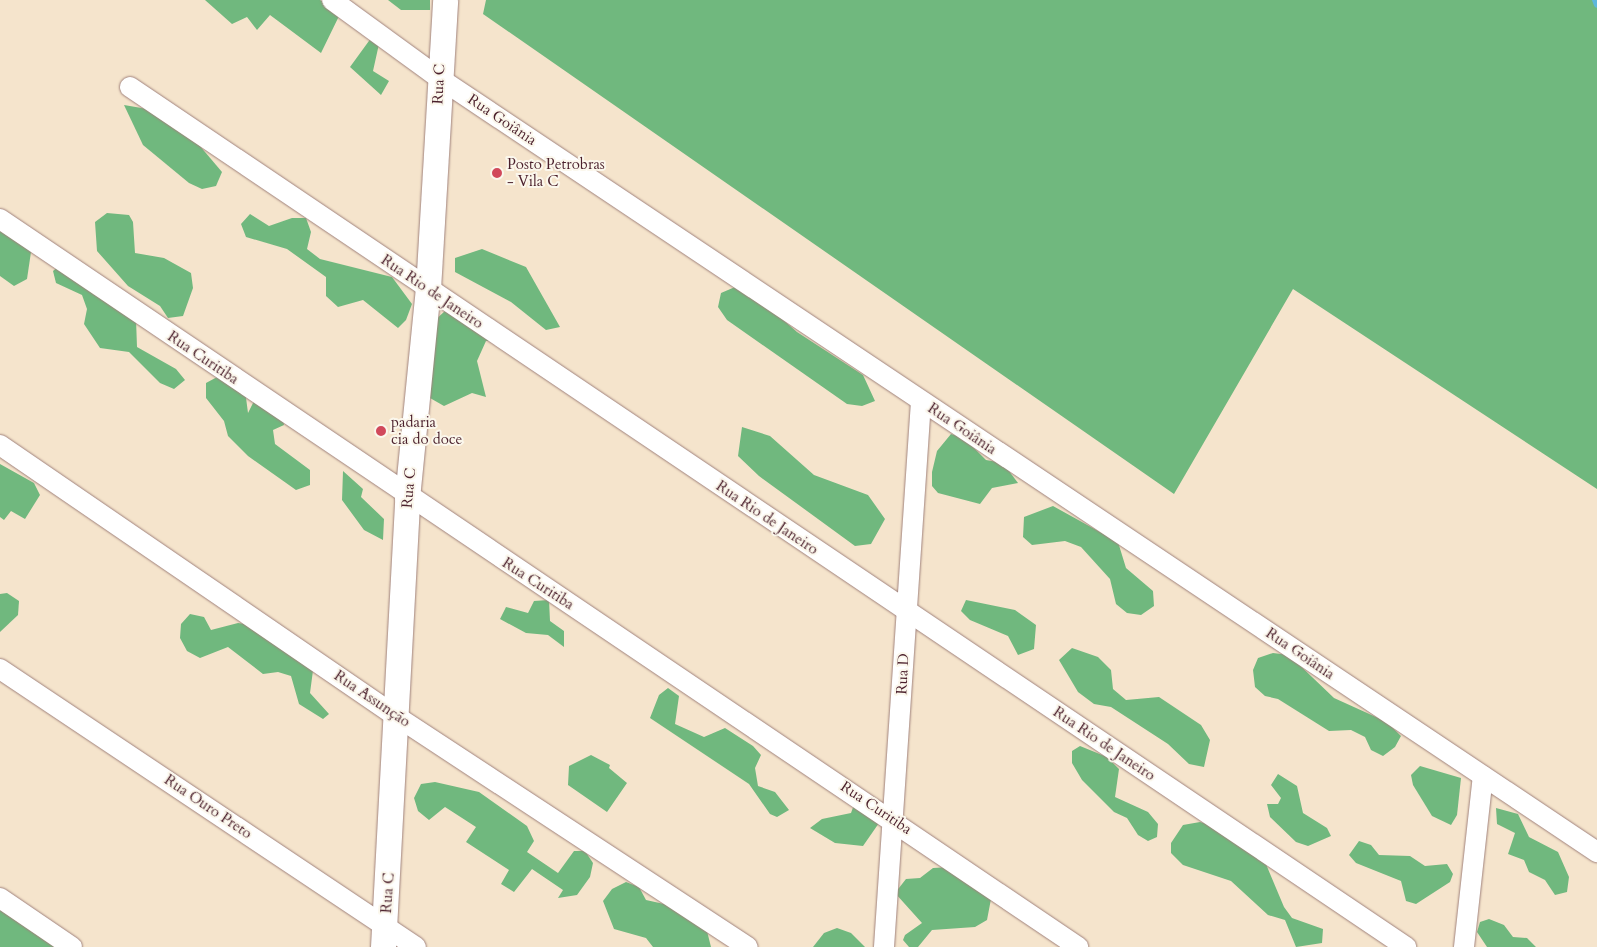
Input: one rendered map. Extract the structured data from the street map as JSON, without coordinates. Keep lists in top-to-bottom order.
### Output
{
  "streets": {
    "street": [
      "Rua C",
      "Rua Goiânia",
      "Rua Rio de Janeiro",
      "Rua Curitiba",
      "Rua D",
      "Rua Assunção",
      "Rua Ouro Preto"
    ]
  },
  "crossings": [
    ["Rua C", "Rua Goiânia"],
    ["Rua C", "Rua Rio de Janeiro"],
    ["Rua C", "Rua Curitiba"],
    ["Rua C", "Rua Assunção"],
    ["Rua C", "Rua Ouro Preto"],
    ["Rua Goiânia", "Rua D"],
    ["Rua Rio de Janeiro", "Rua D"],
    ["Rua Curitiba", "Rua D"]
  ],
  "places": ["Posto Petrobras - Vila C", "padaria cia do doce"]
}
